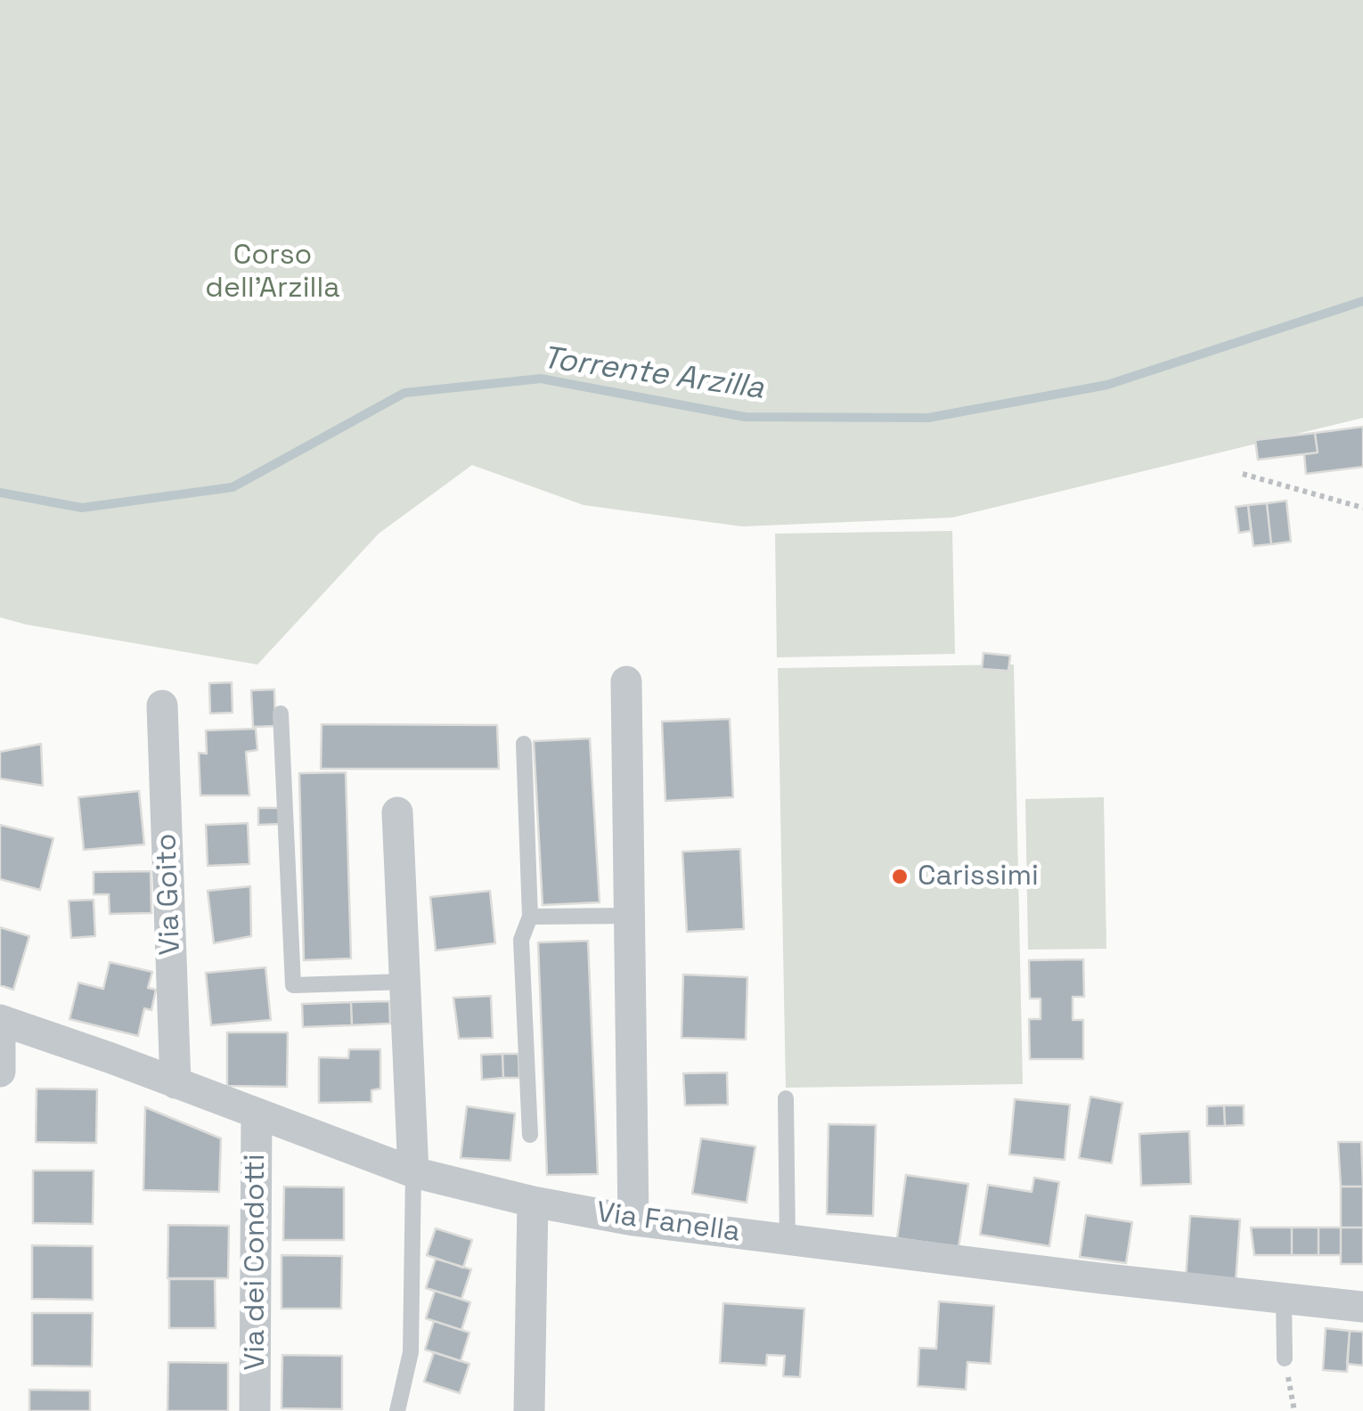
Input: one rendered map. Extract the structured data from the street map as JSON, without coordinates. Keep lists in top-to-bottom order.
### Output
{
  "streets": {
    "street": ["Via Goito", "Via Fanella", "Via dei Condotti"]
  },
  "crossings": [
    ["Via Goito", "Via Fanella"],
    ["Via Fanella", "Via dei Condotti"]
  ],
  "water": ["Torrente Arzilla"],
  "parks": ["Corso dell'Arzilla"],
  "places": ["Carissimi"]
}
